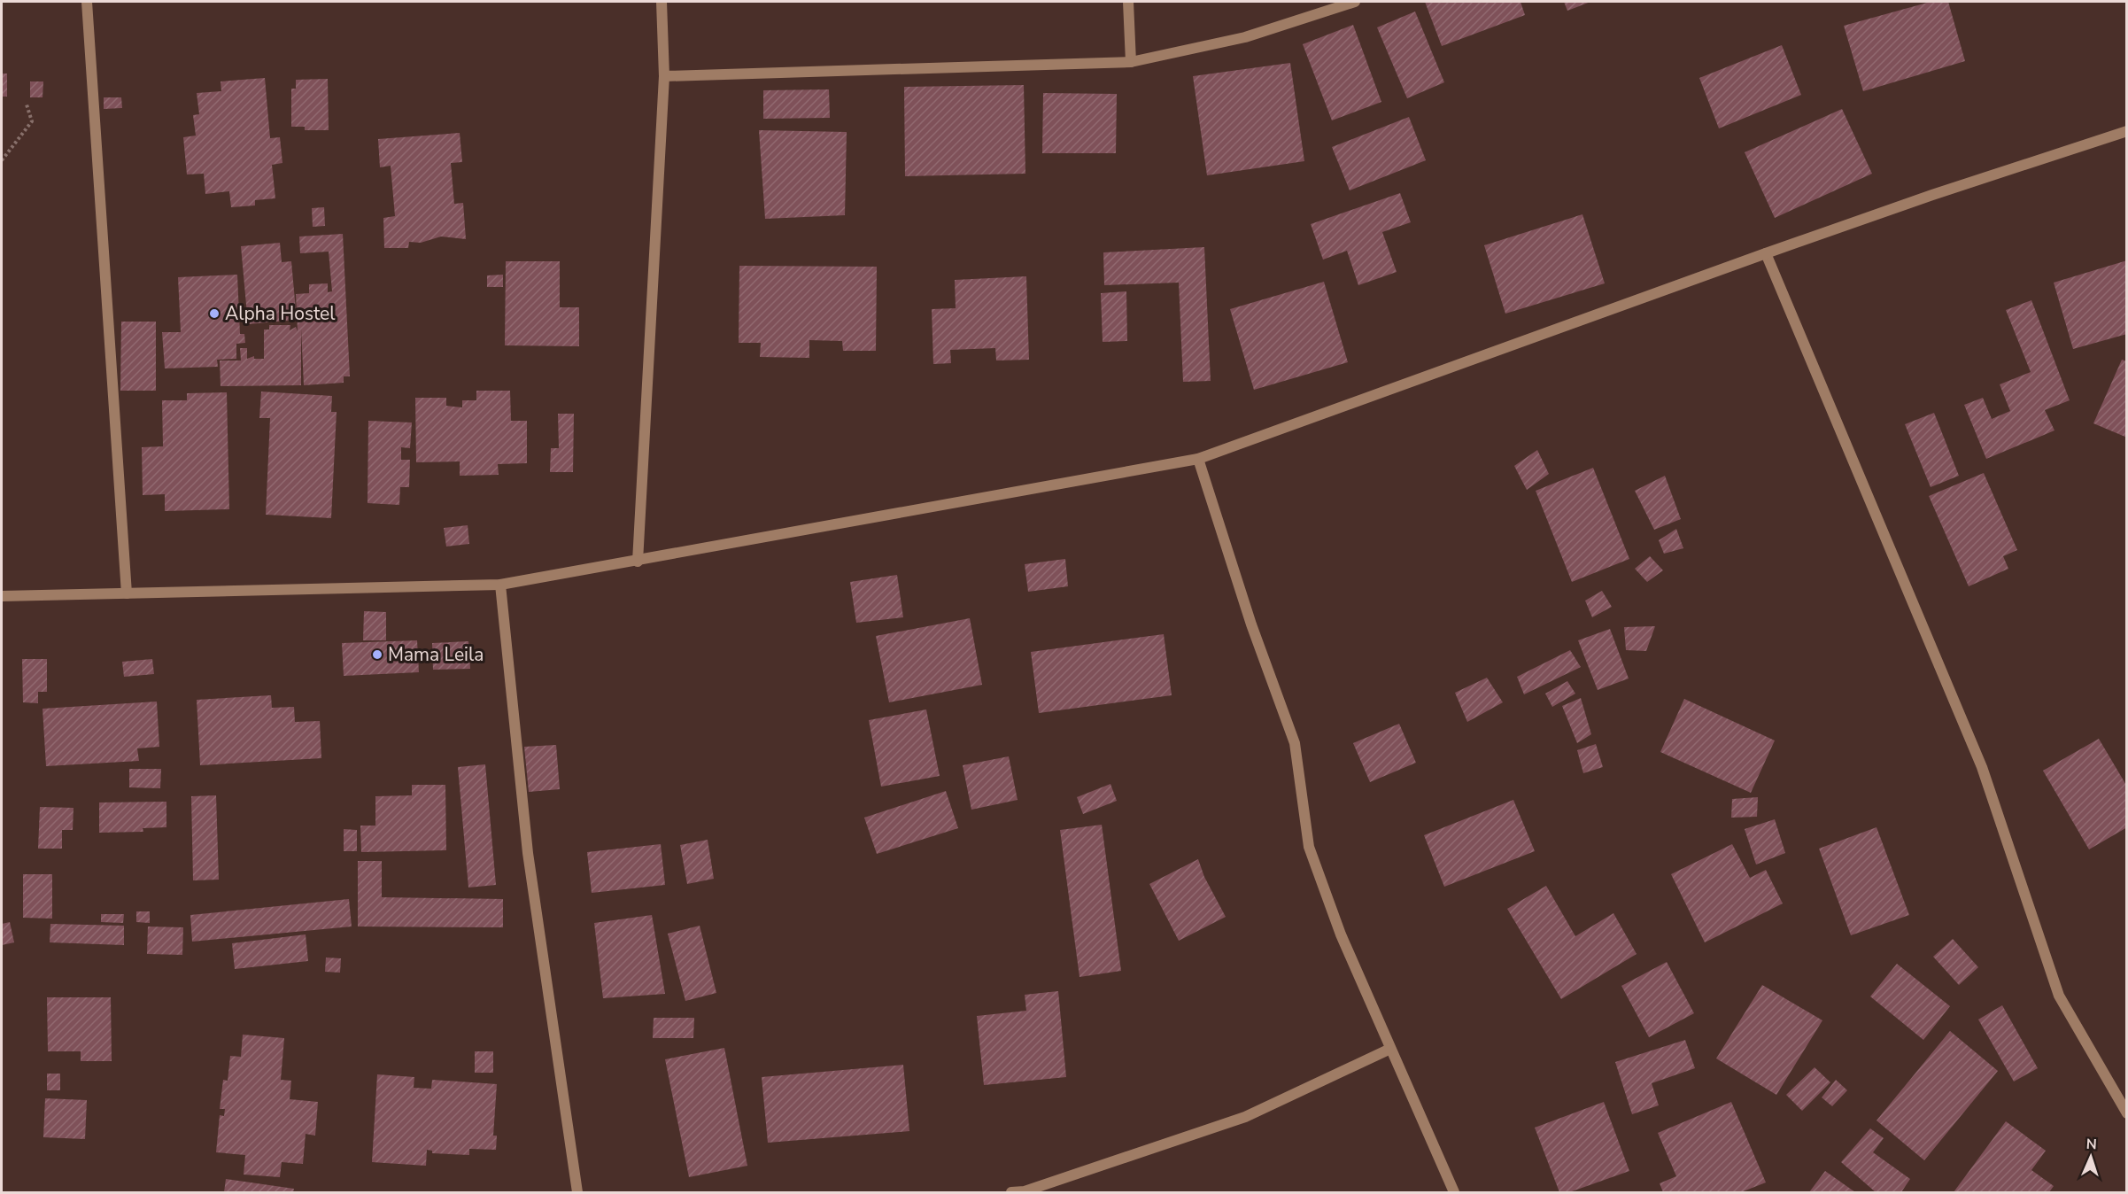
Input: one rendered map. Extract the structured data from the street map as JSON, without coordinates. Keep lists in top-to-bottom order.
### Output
{
  "places": ["Alpha Hostel", "Mama Leila"],
  "north": "top"
}
